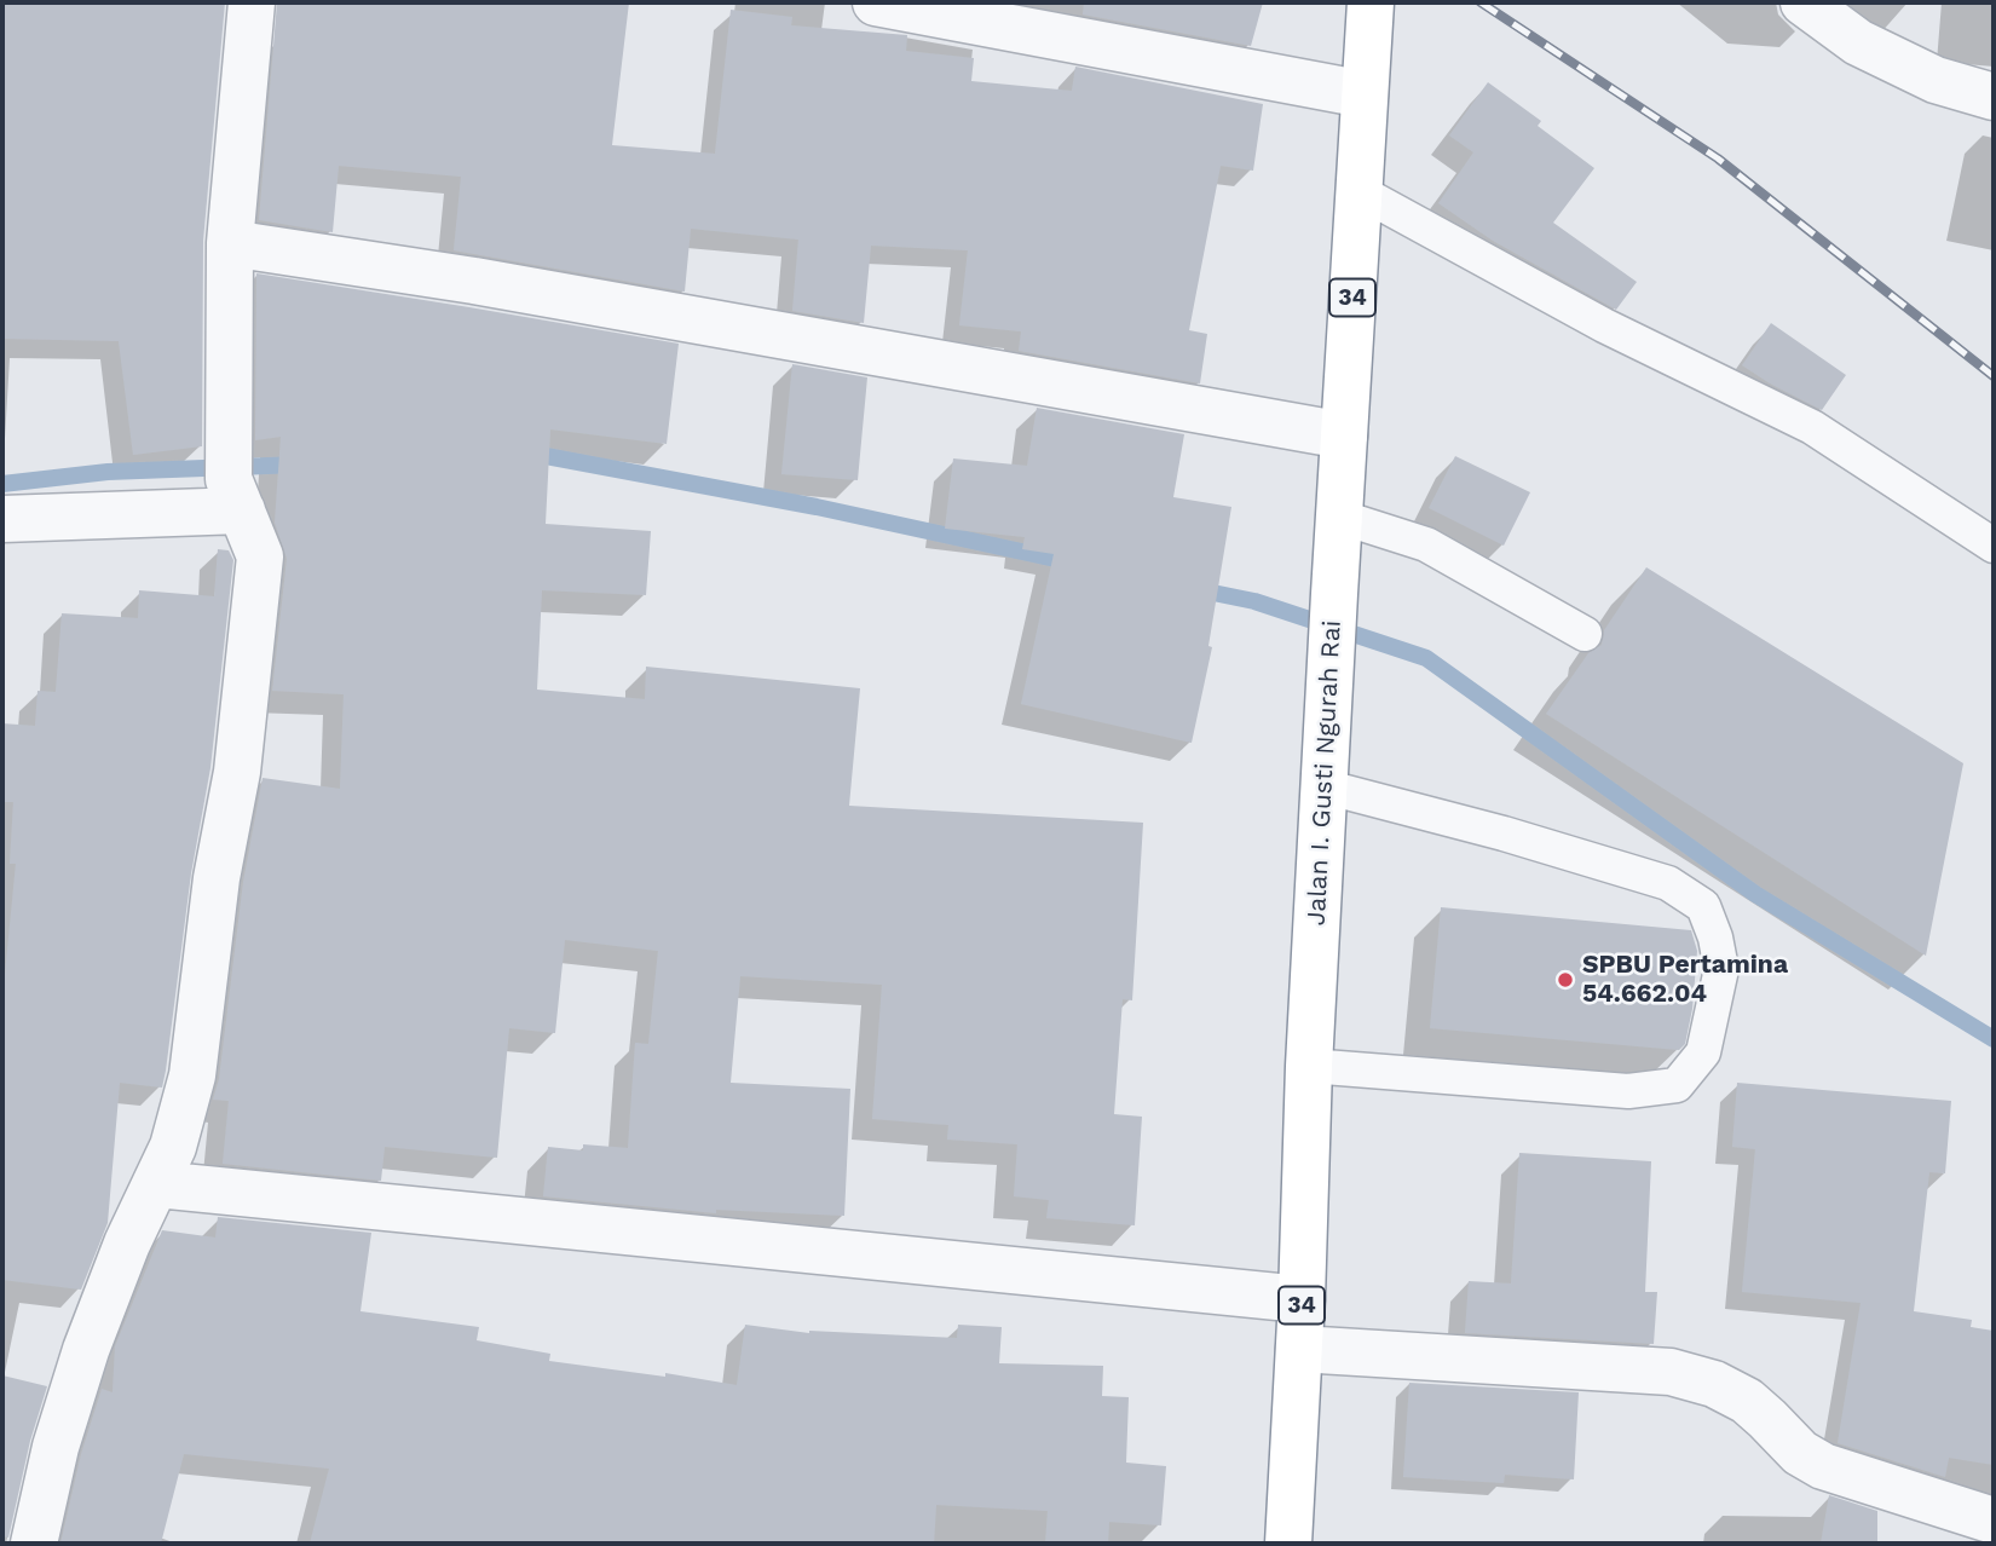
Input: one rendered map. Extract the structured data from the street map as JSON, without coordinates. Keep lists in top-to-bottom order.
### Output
{
  "streets": {
    "highway": ["34", "Jalan I. Gusti Ngurah Rai"]
  },
  "places": ["SPBU Pertamina 54.662.04"]
}
